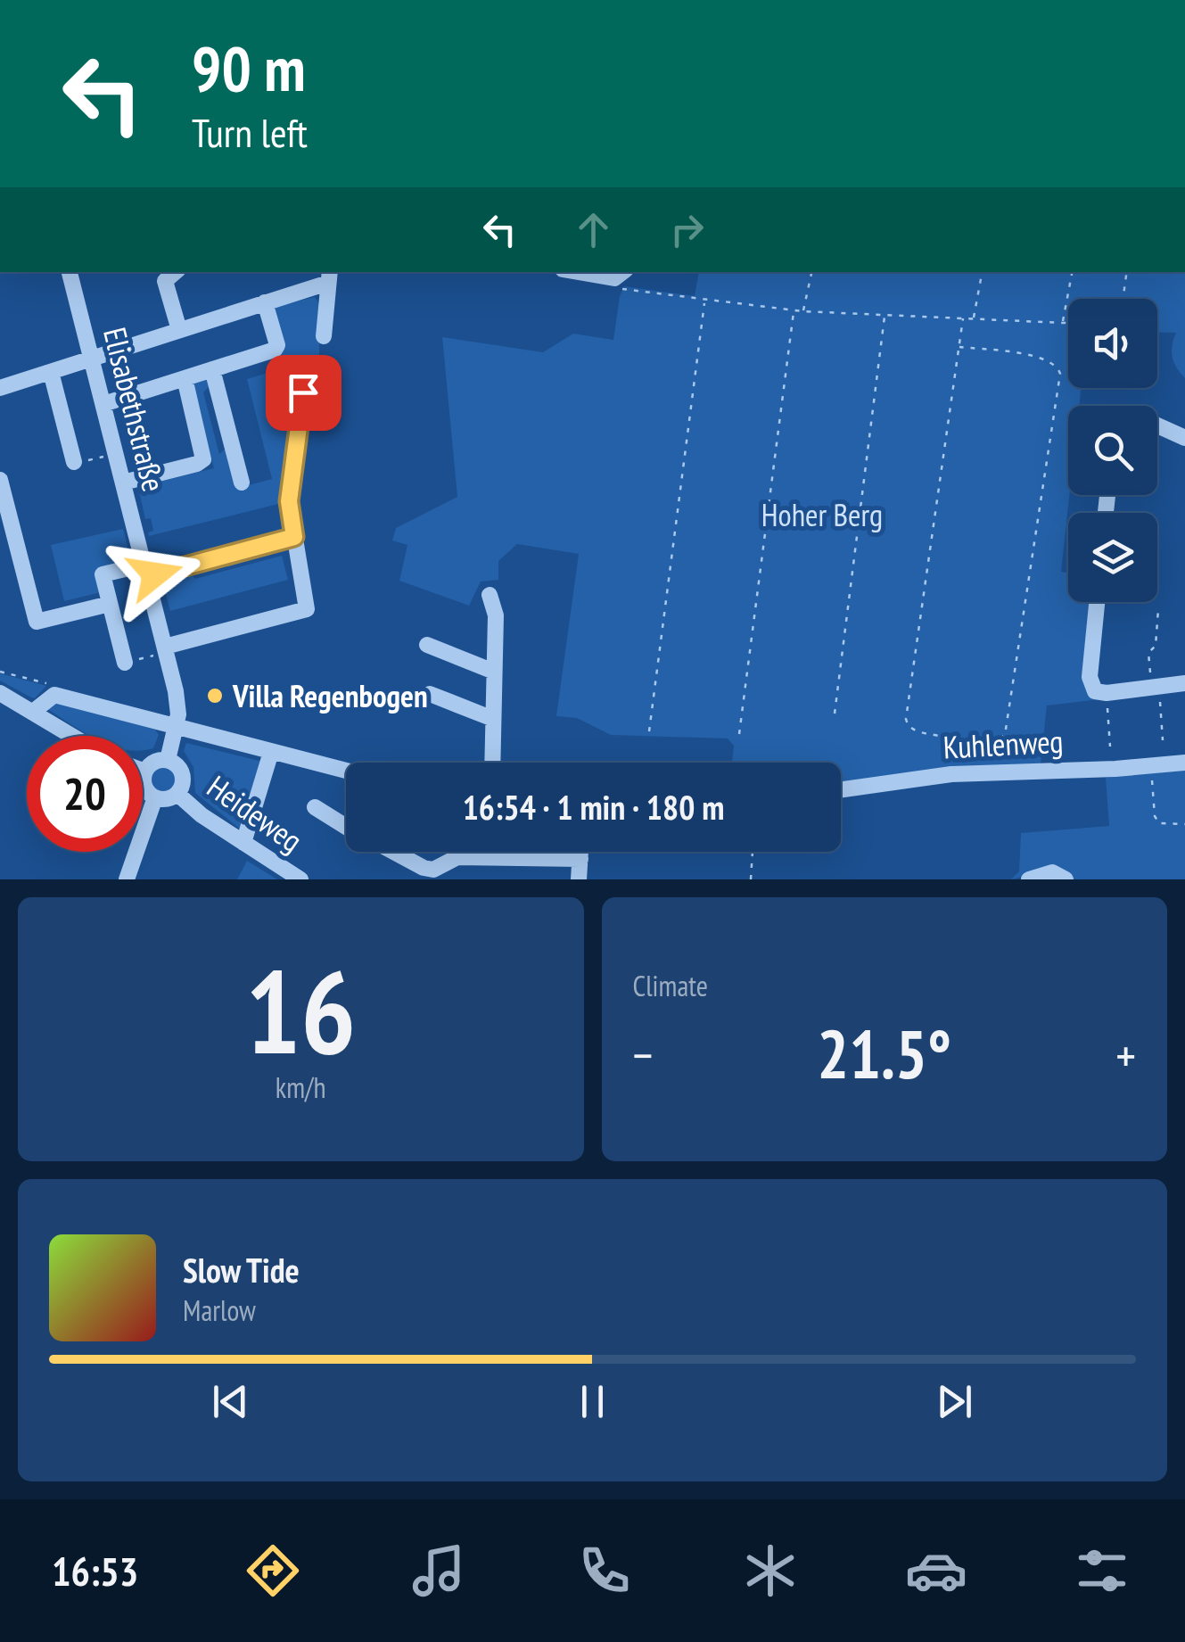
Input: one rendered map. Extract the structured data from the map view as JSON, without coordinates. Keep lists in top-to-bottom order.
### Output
{
  "streets": {
    "street": ["Elisabethstraße", "Kuhlenweg", "Heideweg"]
  },
  "crossings": [
    ["Elisabethstraße", "Heideweg"]
  ],
  "parks": ["Hoher Berg"],
  "places": ["Villa Regenbogen"],
  "page": {
    "turn": ["90 m", "Turn left"],
    "limit": "20",
    "trip": "16:54 · 1 min · 180 m",
    "tile": [
      ["16", "km/h"],
      "Climate"
    ],
    "heat": ["−", "21.5°", "+"],
    "song": ["Slow Tide", "Marlow"],
    "tabs": "16:53"
  }
}
